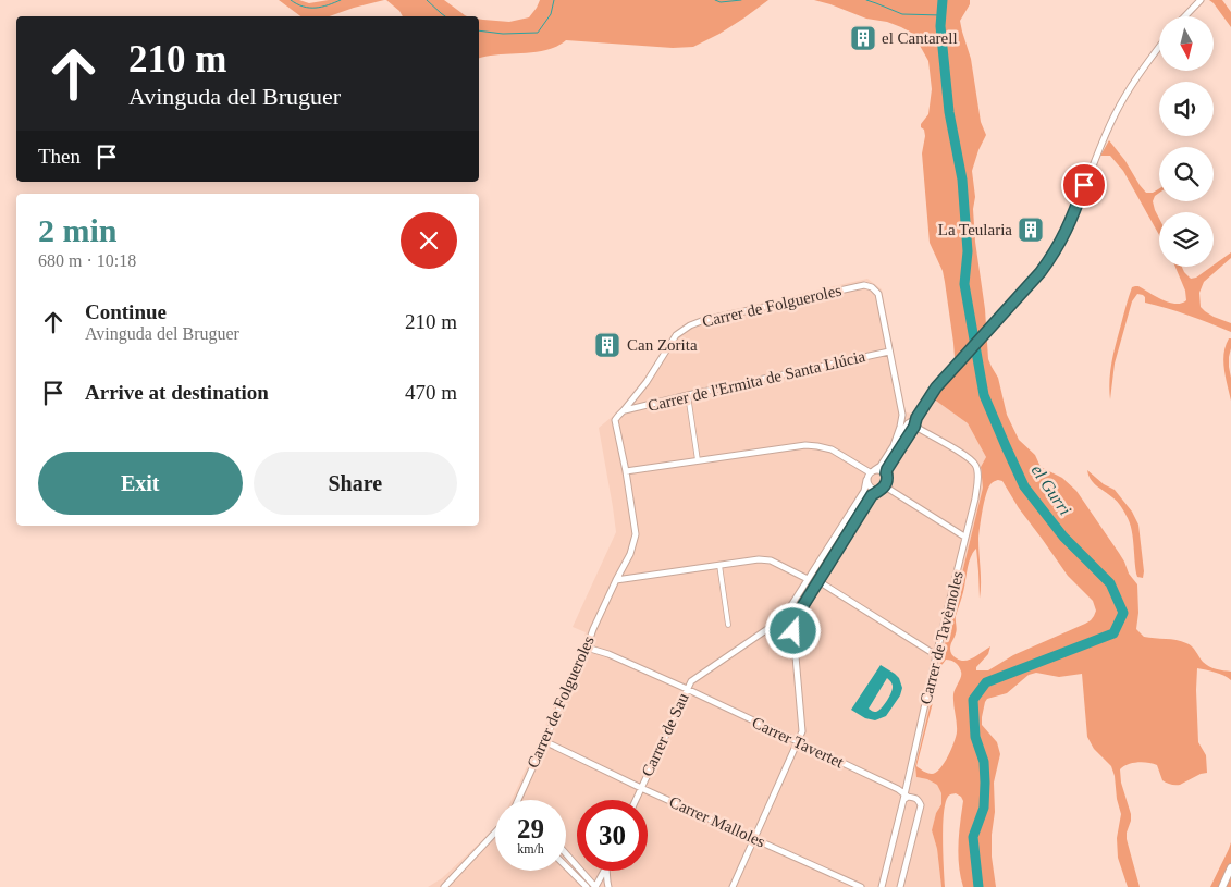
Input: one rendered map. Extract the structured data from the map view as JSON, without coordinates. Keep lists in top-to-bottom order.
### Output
{
  "streets": {
    "street": [
      "Carrer de Folgueroles",
      "Carrer de l'Ermita de Santa Llúcia",
      "Carrer de Tavèrnoles",
      "Carrer de Sau",
      "Carrer Tavertet",
      "Carrer Malloles"
    ]
  },
  "crossings": [
    ["Carrer de Folgueroles", "Carrer de l'Ermita de Santa Llúcia"],
    ["Carrer de Folgueroles", "Carrer Tavertet"],
    ["Carrer de Folgueroles", "Carrer Malloles"],
    ["Carrer de Tavèrnoles", "Carrer Tavertet"],
    ["Carrer de Sau", "Carrer Tavertet"],
    ["Carrer de Sau", "Carrer Malloles"]
  ],
  "water": ["el Gurri"],
  "places": {
    "building": ["el Cantarell", "La Teularia", "Can Zorita"]
  },
  "north": "bottom",
  "page": {
    "turn": ["210 m", "Avinguda del Bruguer"],
    "then": "Then",
    "heading": ["2 min", "680 m · 10:18"],
    "list": [
      {
        "name": "Continue",
        "note": "Avinguda del Bruguer",
        "value": "210 m"
      },
      {
        "name": "Arrive at destination",
        "value": "470 m"
      }
    ],
    "buttons": ["Exit", "Share"],
    "speed": "29 km/h",
    "limit": "30"
  }
}
